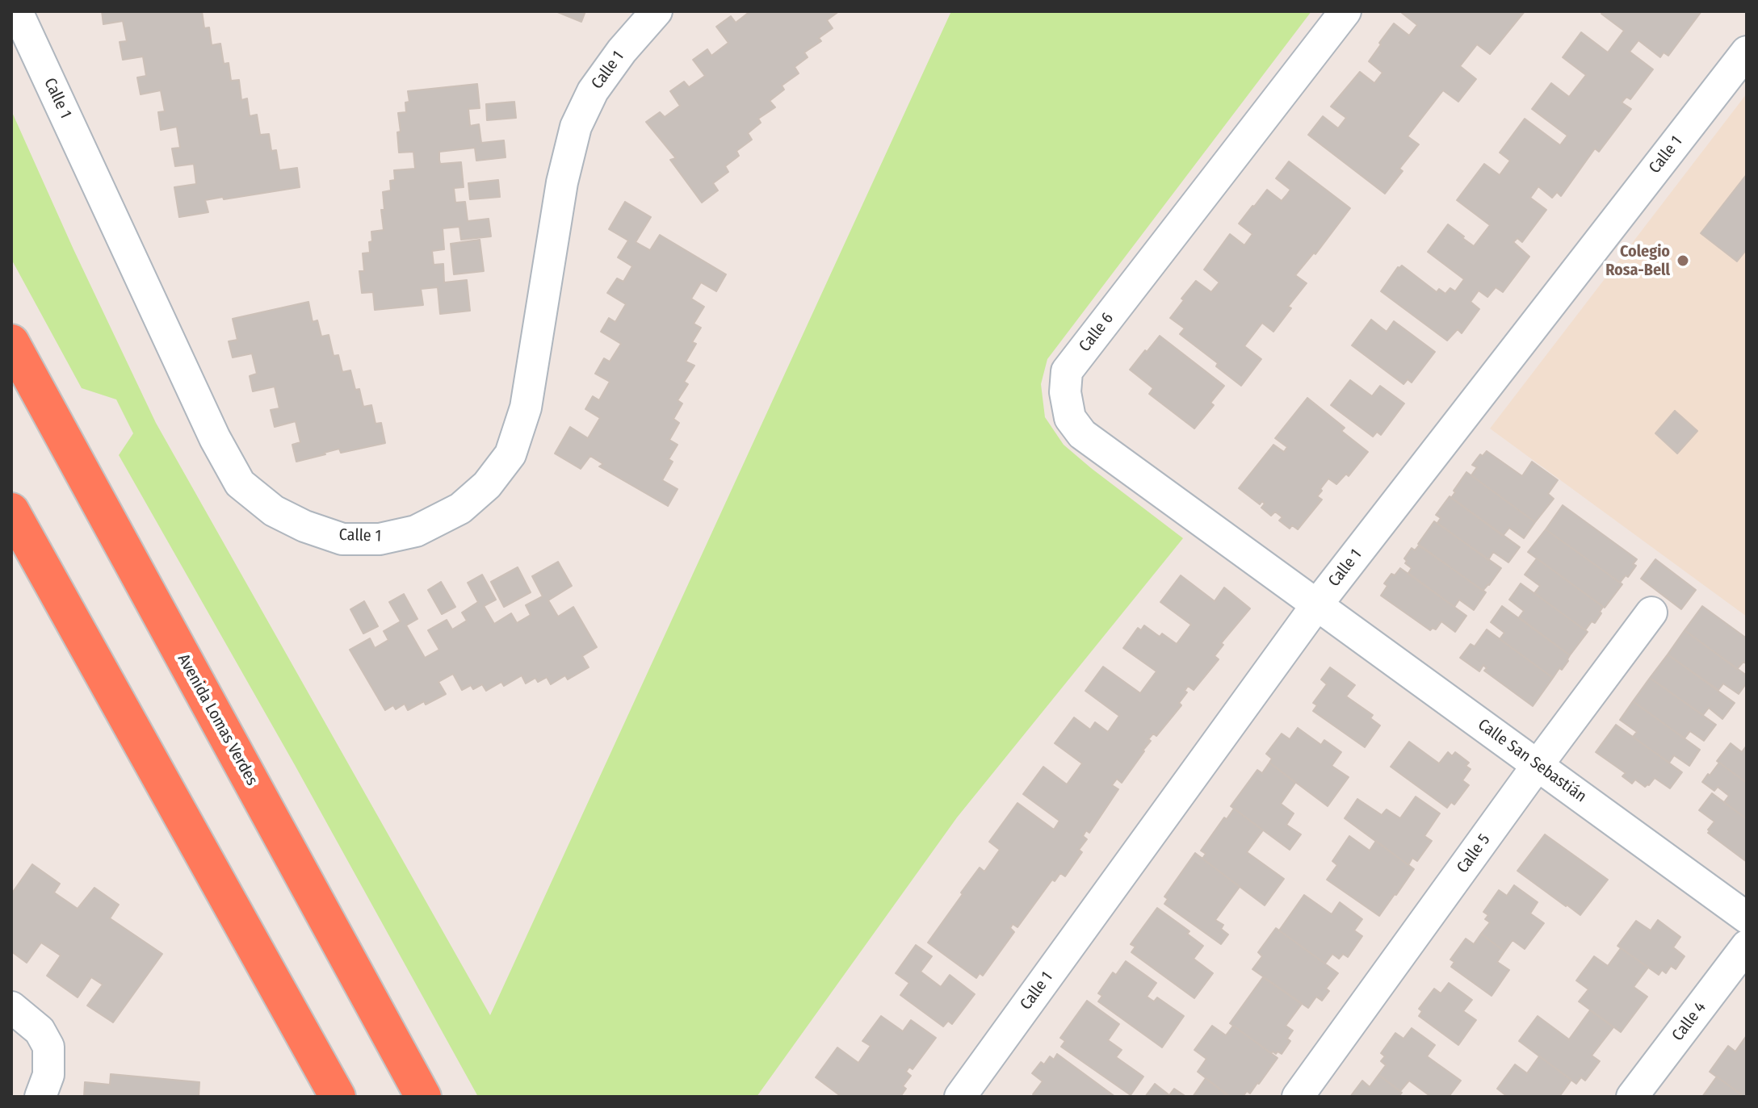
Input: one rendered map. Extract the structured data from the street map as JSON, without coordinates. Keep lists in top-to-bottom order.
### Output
{
  "streets": {
    "highway": ["Avenida Lomas Verdes"],
    "street": [
      "Calle 1",
      "Calle 6",
      "Calle San Sebastián",
      "Calle 5",
      "Calle 4"
    ]
  },
  "crossings": [
    ["Calle 1", "Calle 6"],
    ["Calle 1", "Calle San Sebastián"],
    ["Calle 6", "Calle San Sebastián"],
    ["Calle San Sebastián", "Calle 5"]
  ],
  "places": ["Colegio Rosa-Bell"]
}
